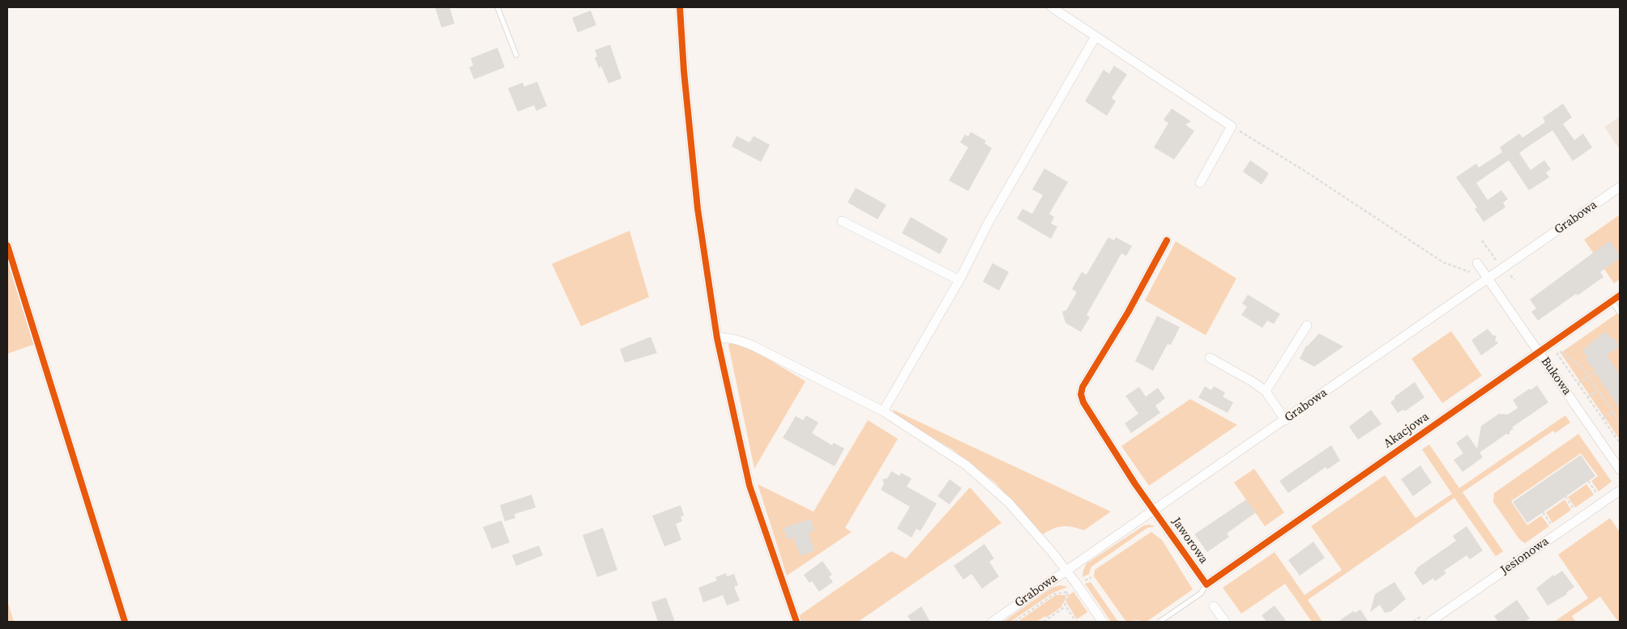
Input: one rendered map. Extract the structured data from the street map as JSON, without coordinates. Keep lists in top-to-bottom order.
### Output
{
  "streets": {
    "street": [
      "Grabowa",
      "Bukowa",
      "Akacjowa",
      "Jaworowa",
      "Jesionowa"
    ]
  },
  "crossings": [
    ["Grabowa", "Bukowa"],
    ["Grabowa", "Jaworowa"],
    ["Bukowa", "Akacjowa"],
    ["Akacjowa", "Jaworowa"]
  ]
}
